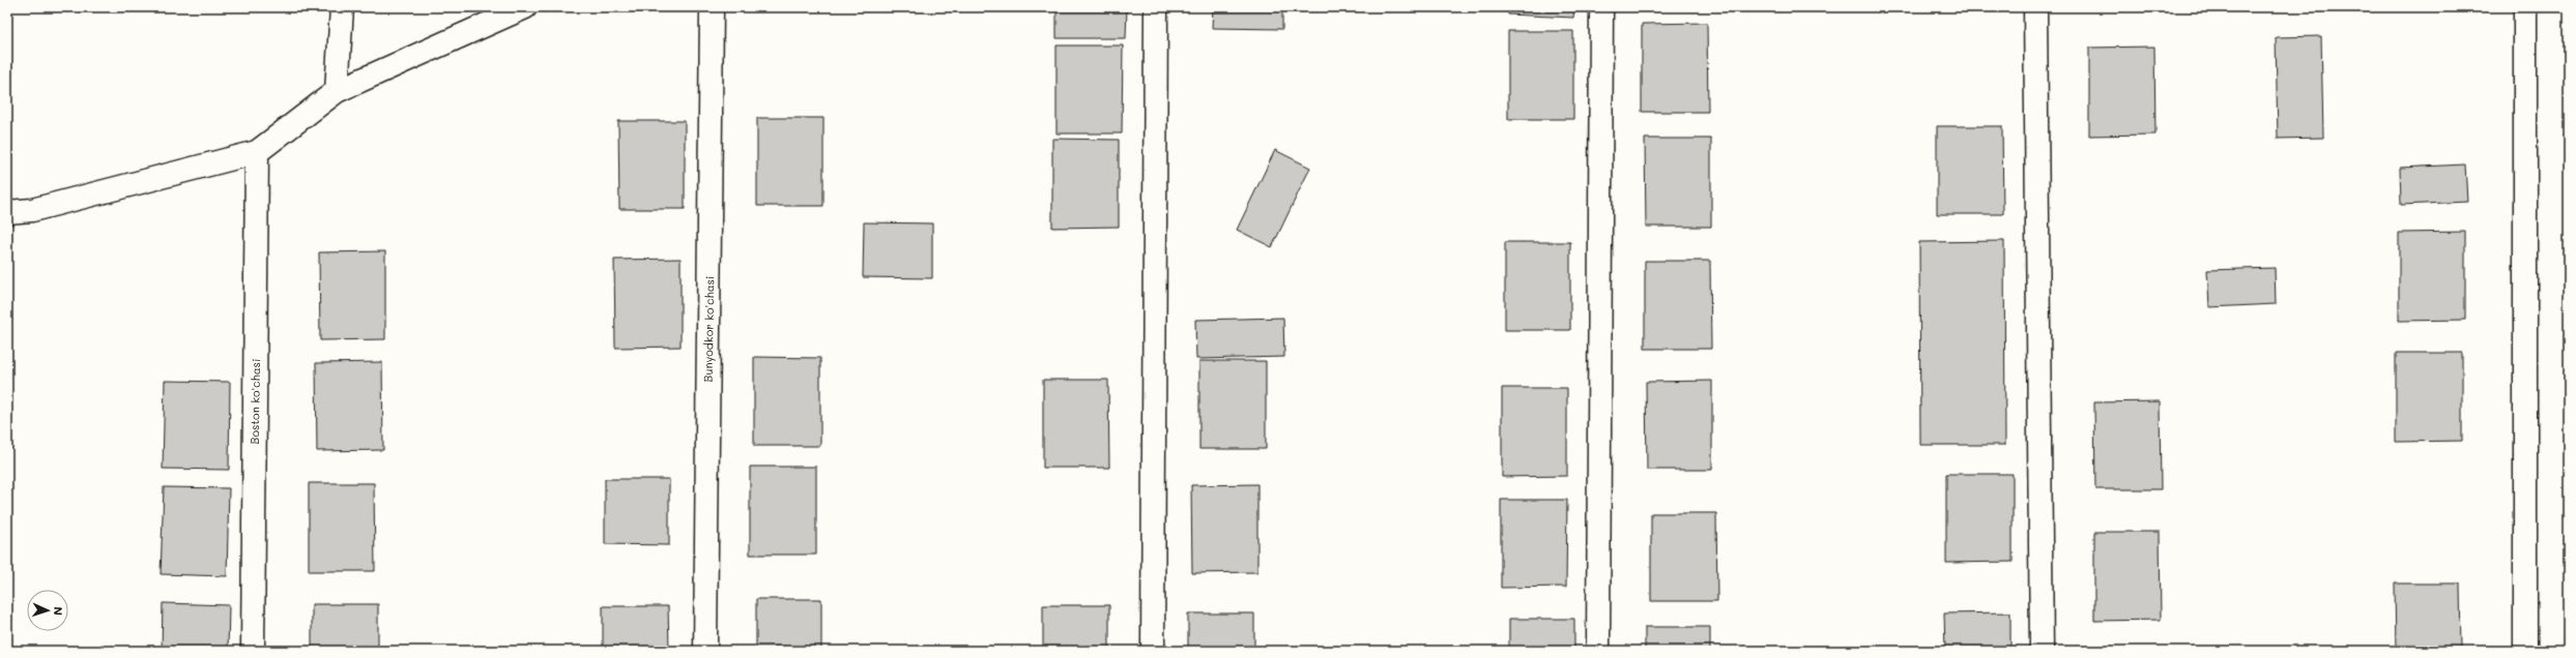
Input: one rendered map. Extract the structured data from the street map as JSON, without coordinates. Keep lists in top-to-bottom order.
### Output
{
  "streets": {
    "street": ["Bunyodkor ko'chasi", "Boston ko'chasi"]
  },
  "north": "right"
}
